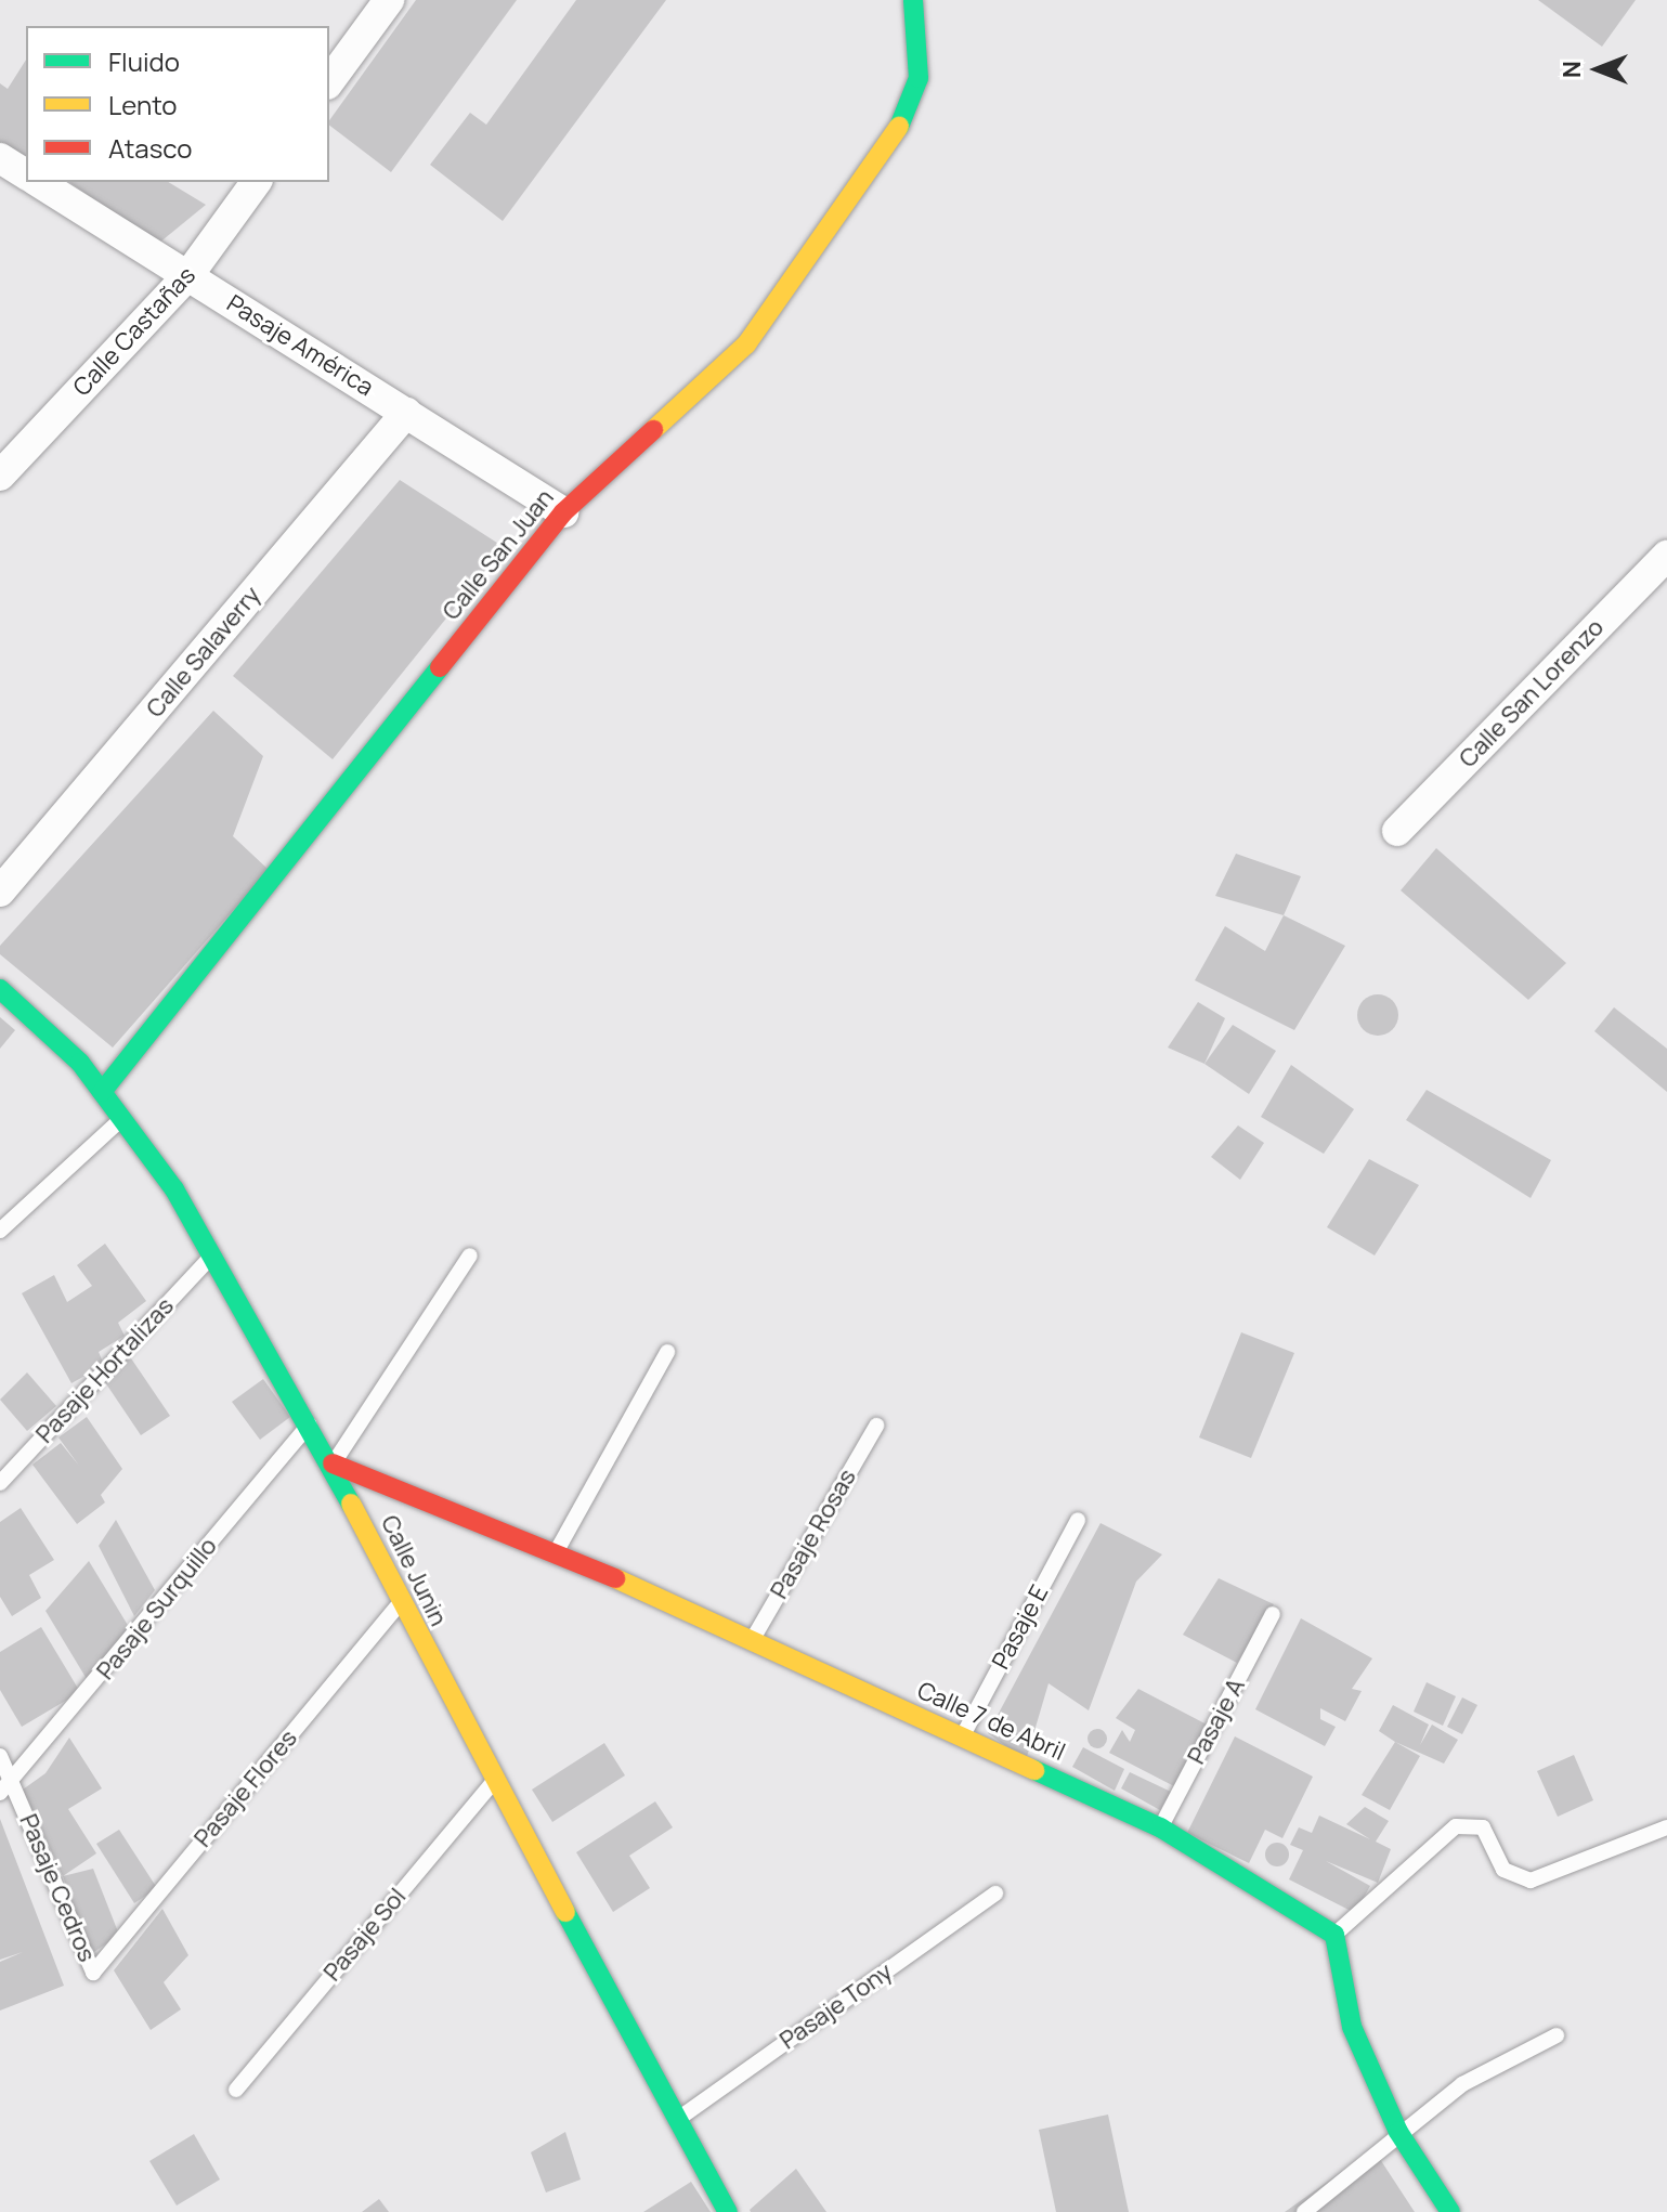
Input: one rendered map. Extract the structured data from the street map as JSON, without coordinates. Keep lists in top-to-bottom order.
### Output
{
  "streets": {
    "street": [
      "Calle Castañas",
      "Pasaje América",
      "Calle San Juan",
      "Calle Salaverry",
      "Calle San Lorenzo",
      "Calle Junin",
      "Calle 7 de Abril"
    ],
    "lane": [
      "Pasaje Hortalizas",
      "Pasaje Rosas",
      "Pasaje Surquillo",
      "Pasaje E",
      "Pasaje A",
      "Pasaje Flores",
      "Pasaje Cedros",
      "Pasaje Sol",
      "Pasaje Tony"
    ]
  },
  "crossings": [
    ["Calle Castañas", "Pasaje América"],
    ["Pasaje América", "Calle San Juan"],
    ["Pasaje América", "Calle Salaverry"],
    ["Calle San Juan", "Calle Junin"],
    ["Pasaje Hortalizas", "Calle Junin"],
    ["Pasaje Rosas", "Calle 7 de Abril"],
    ["Calle Junin", "Pasaje Surquillo"],
    ["Calle Junin", "Calle 7 de Abril"],
    ["Calle Junin", "Pasaje Flores"],
    ["Calle Junin", "Pasaje Sol"],
    ["Calle Junin", "Pasaje Tony"],
    ["Pasaje Surquillo", "Pasaje Cedros"],
    ["Pasaje E", "Calle 7 de Abril"],
    ["Calle 7 de Abril", "Pasaje A"],
    ["Pasaje Flores", "Pasaje Cedros"]
  ],
  "legend": ["Fluido", "Lento", "Atasco"],
  "north": "left"
}
